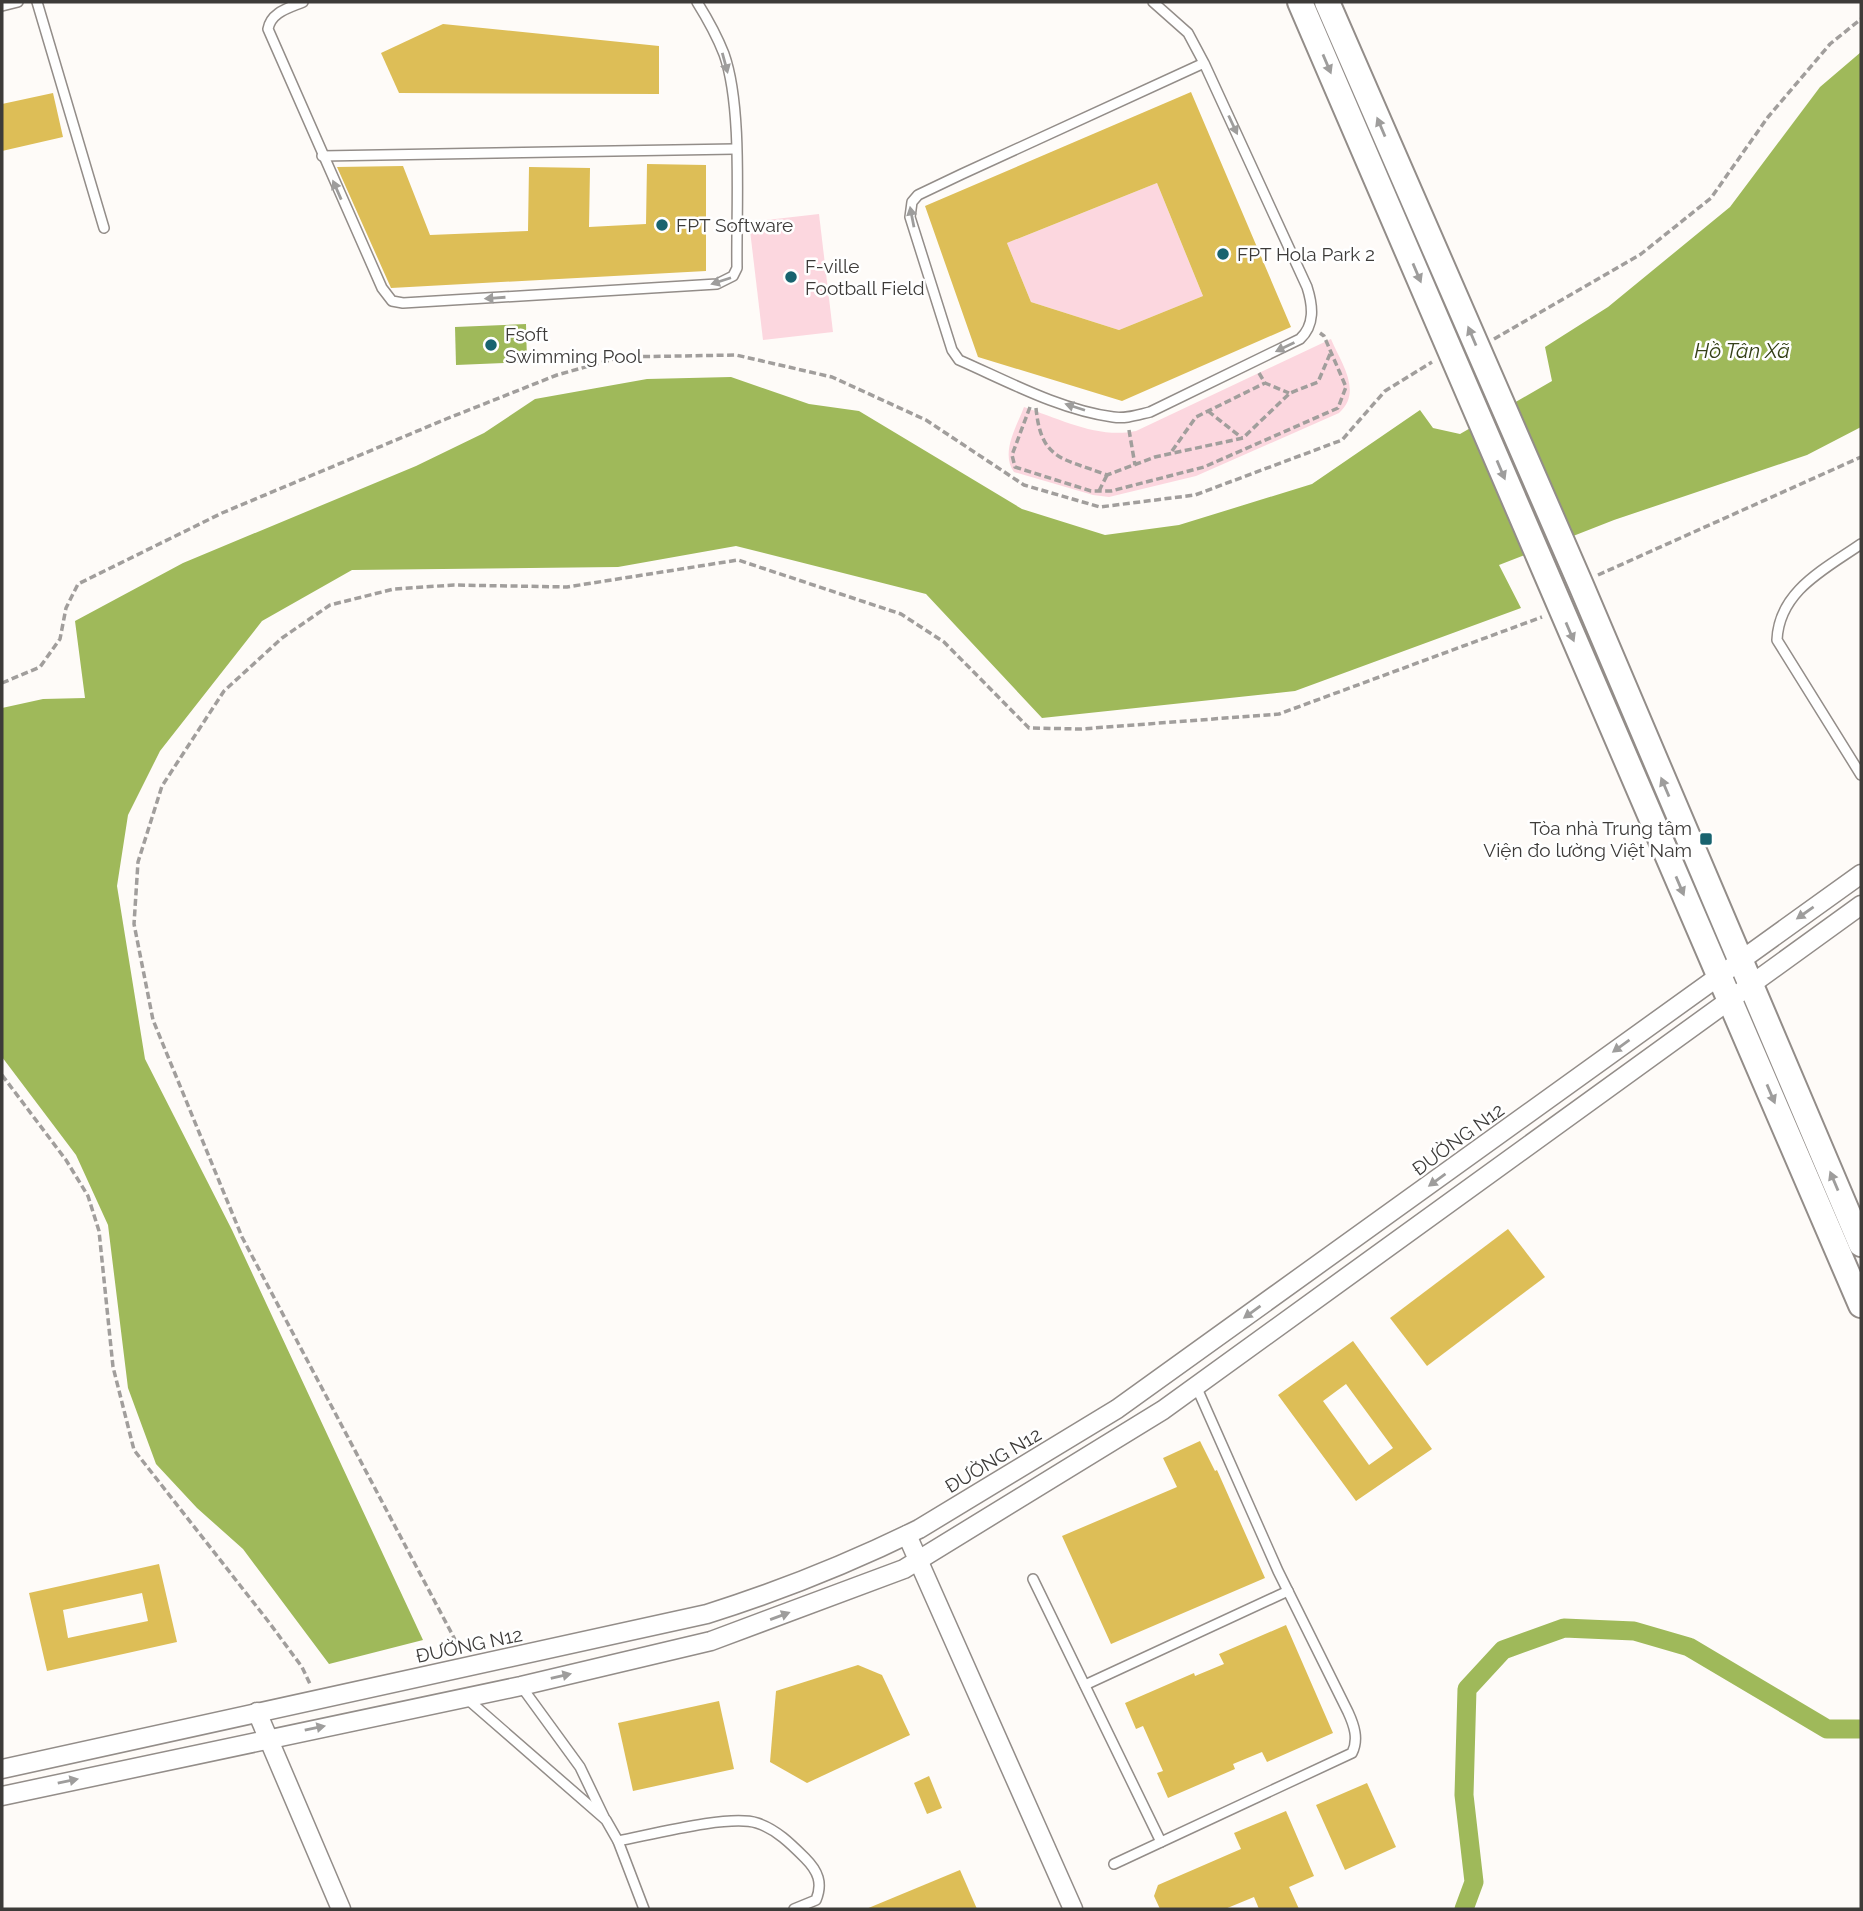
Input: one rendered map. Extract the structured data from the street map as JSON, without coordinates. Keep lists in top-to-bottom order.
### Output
{
  "streets": {
    "street": ["ĐƯỜNG N12"]
  },
  "water": ["Hồ Tân Xã"],
  "places": {
    "other": [
      "FPT Software",
      "FPT Hola Park 2",
      "F-ville Football Field",
      "Fsoft Swimming Pool"
    ],
    "transit": ["Tòa nhà Trung tâm Viện đo lường Việt Nam"]
  }
}
